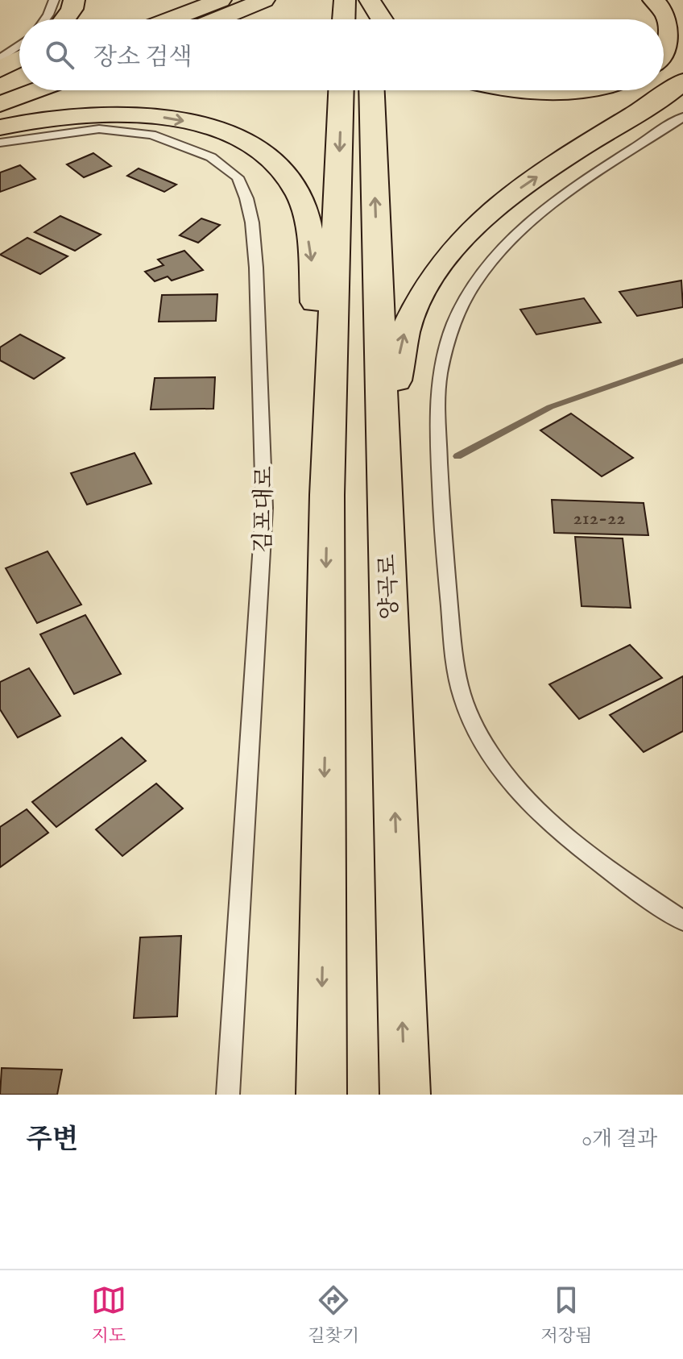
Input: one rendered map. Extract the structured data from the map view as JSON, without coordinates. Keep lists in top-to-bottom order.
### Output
{
  "streets": {
    "main road": ["양곡로"],
    "lane": ["김포대로"]
  },
  "house_numbers": ["212-22"],
  "page": {
    "search": "장소 검색",
    "heading": ["주변", "0개 결과"],
    "nav": ["지도", "길찾기", "저장됨"]
  }
}
